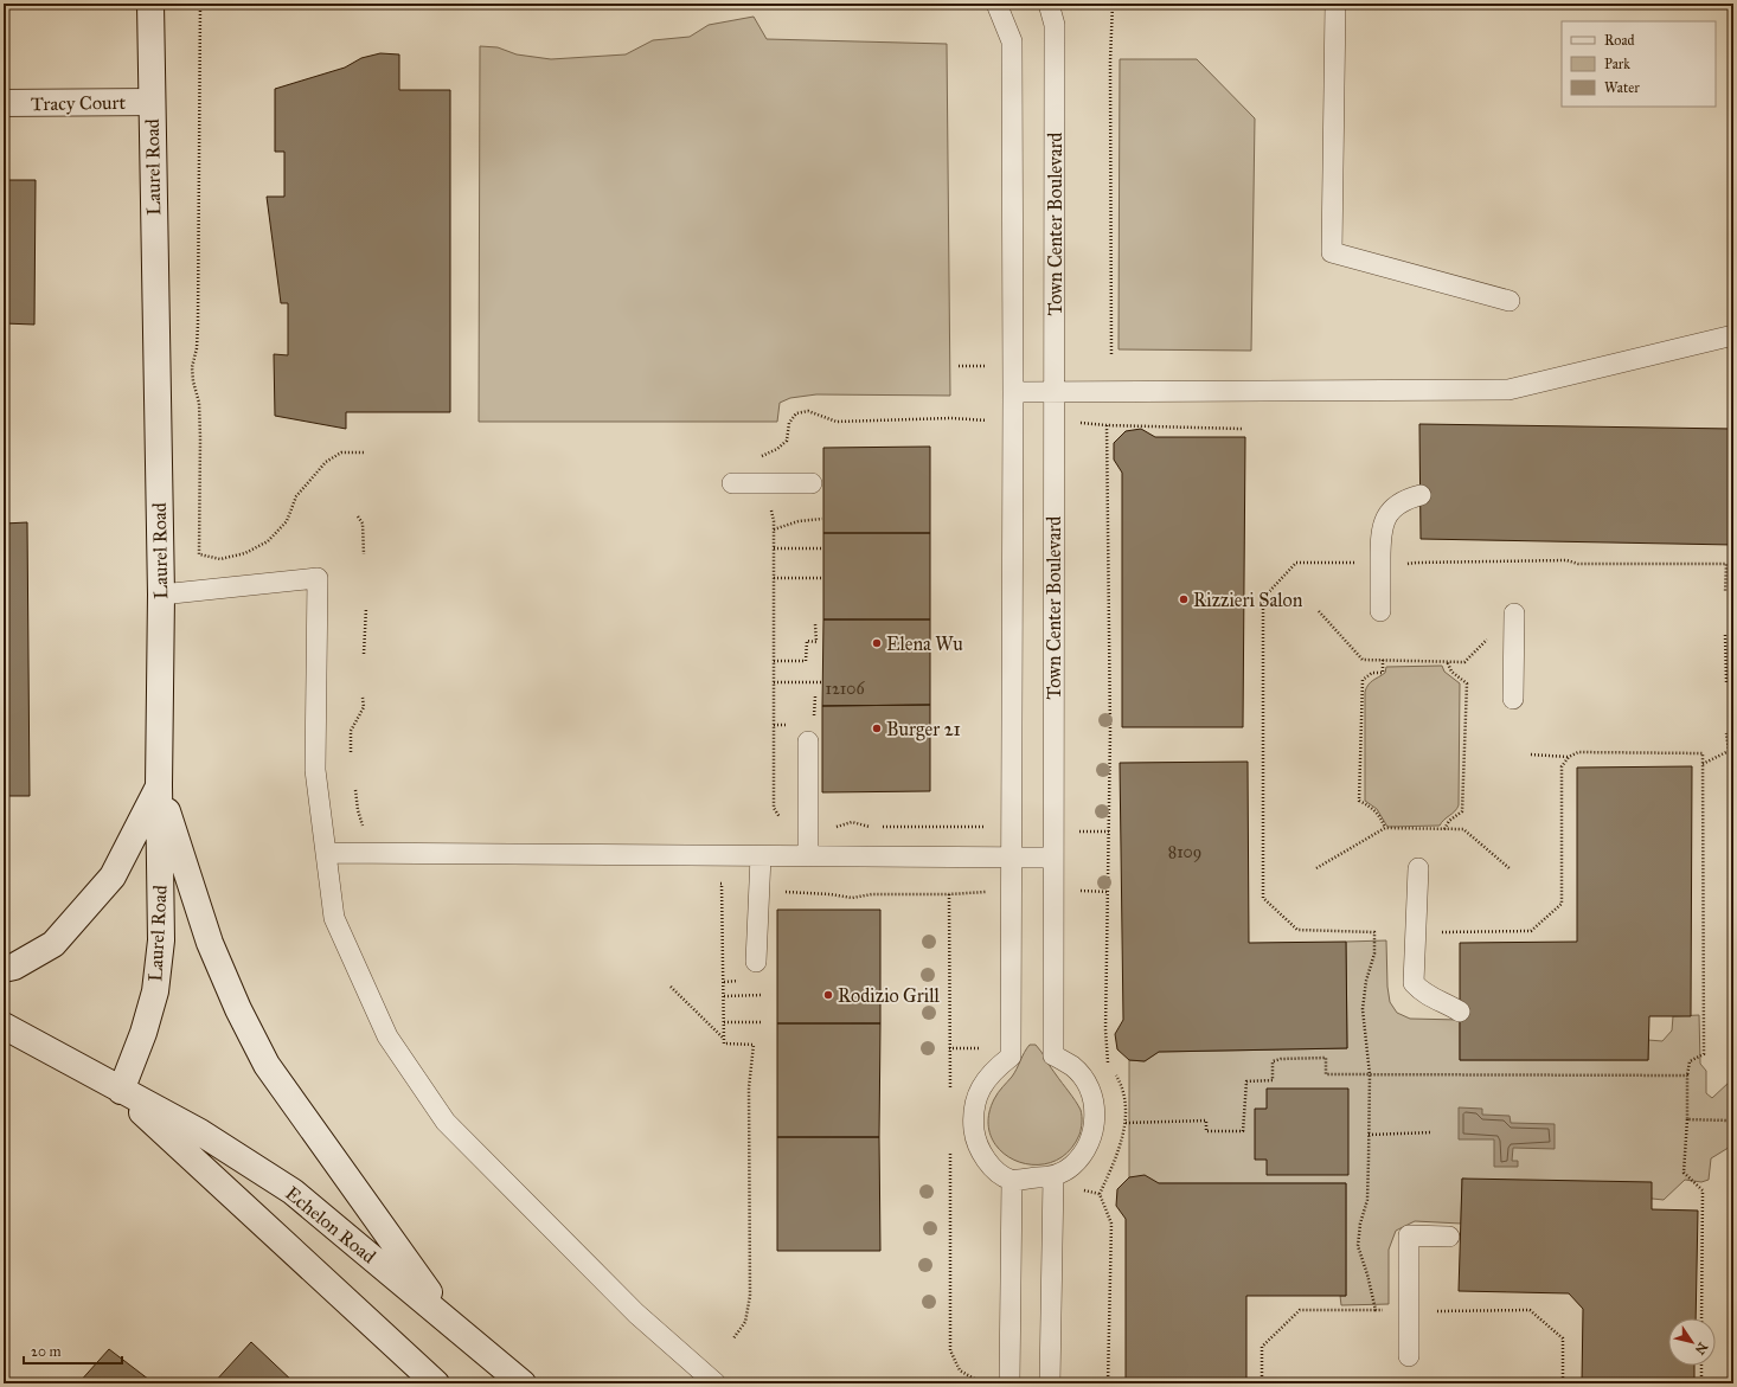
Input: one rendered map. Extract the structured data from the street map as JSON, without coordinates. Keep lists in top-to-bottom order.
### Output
{
  "streets": {
    "street": ["Tracy Court", "Laurel Road", "Echelon Road"],
    "lane": ["Town Center Boulevard"]
  },
  "crossings": [
    ["Tracy Court", "Laurel Road"],
    ["Laurel Road", "Echelon Road"]
  ],
  "places": [
    "Rizzieri Salon",
    "Elena Wu",
    "Burger 21",
    "Rodizio Grill"
  ],
  "house_numbers": ["12106", "8109"],
  "legend": ["Road", "Park", "Water"],
  "scale_bar": "20 m",
  "north": "bottom right"
}
